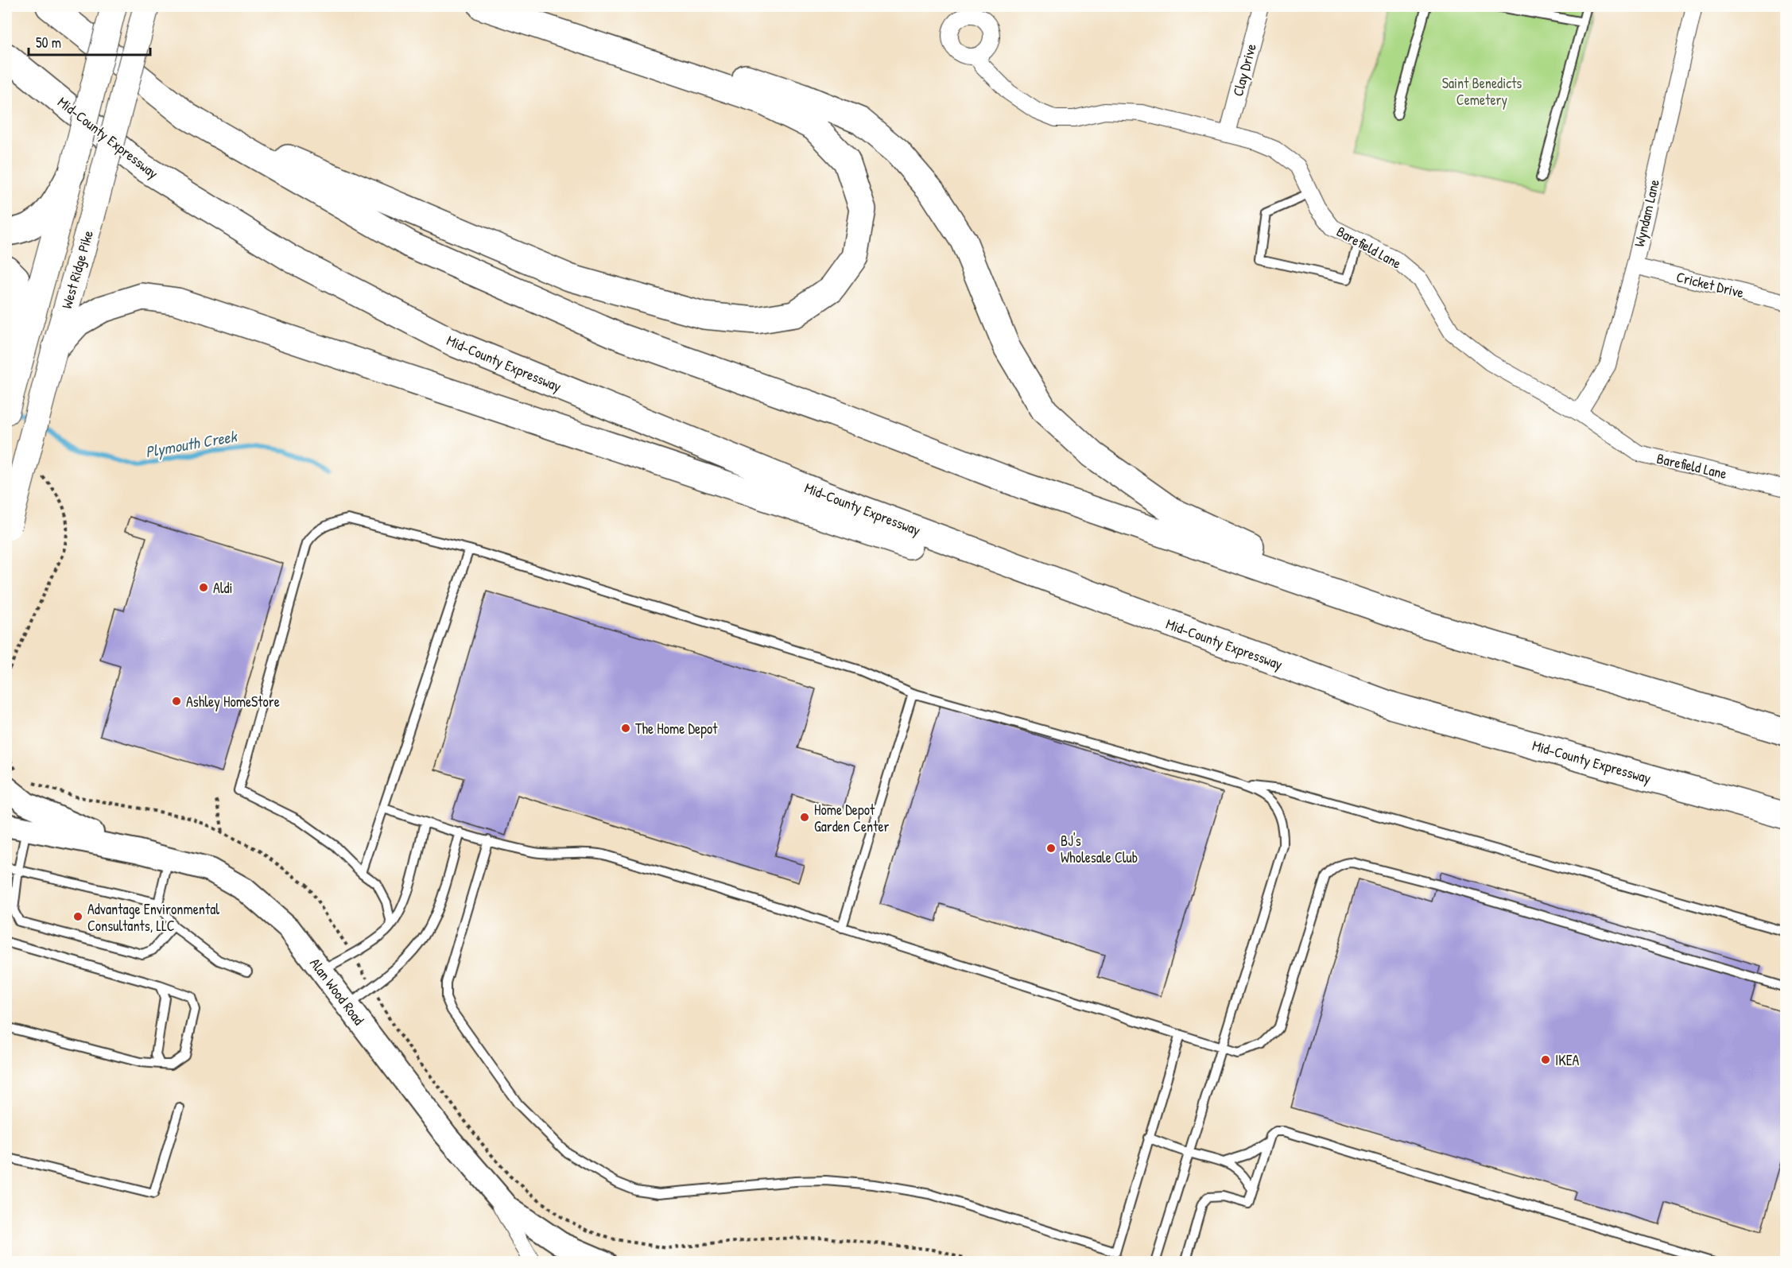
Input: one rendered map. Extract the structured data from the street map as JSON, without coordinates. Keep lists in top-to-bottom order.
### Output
{
  "streets": {
    "highway": ["Mid-County Expressway"],
    "main road": ["West Ridge Pike"],
    "street": [
      "Clay Drive",
      "Wyndam Lane",
      "Barefield Lane",
      "Cricket Drive",
      "Alan Wood Road"
    ]
  },
  "crossings": [
    ["Clay Drive", "Barefield Lane"],
    ["Wyndam Lane", "Barefield Lane"],
    ["Wyndam Lane", "Cricket Drive"]
  ],
  "water": ["Plymouth Creek"],
  "parks": ["Saint Benedicts Cemetery"],
  "places": [
    "Aldi",
    "Ashley HomeStore",
    "The Home Depot",
    "Home Depot Garden Center",
    "BJ's Wholesale Club",
    "Advantage Environmental Consultants, LLC",
    "IKEA"
  ],
  "scale_bar": "50 m"
}
